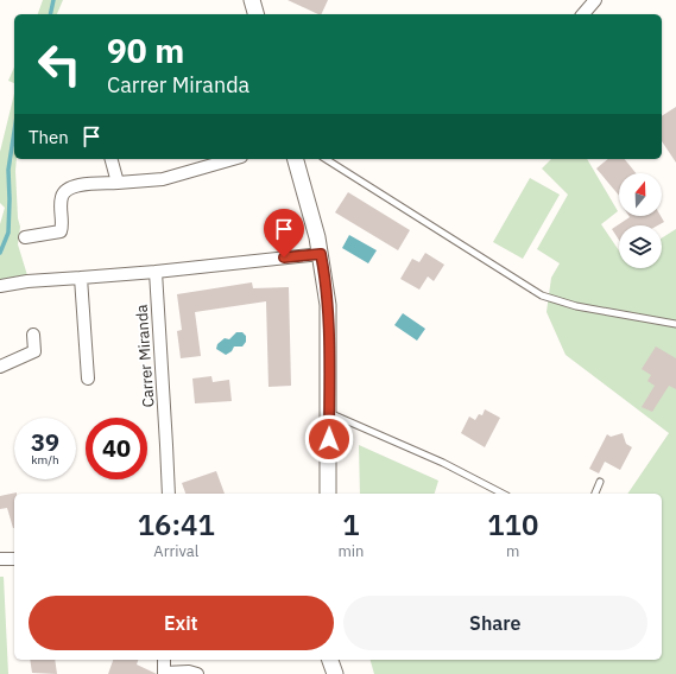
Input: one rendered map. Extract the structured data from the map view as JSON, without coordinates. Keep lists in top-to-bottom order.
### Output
{
  "streets": {
    "street": ["Carrer Miranda"]
  },
  "north": "top",
  "page": {
    "turn": ["90 m", "Carrer Miranda"],
    "then": "Then",
    "speed": "39 km/h",
    "limit": "40",
    "eta": [
      "16:41",
      "Arrival",
      "1",
      "min",
      "110",
      "m"
    ],
    "buttons": ["Exit", "Share"]
  }
}
